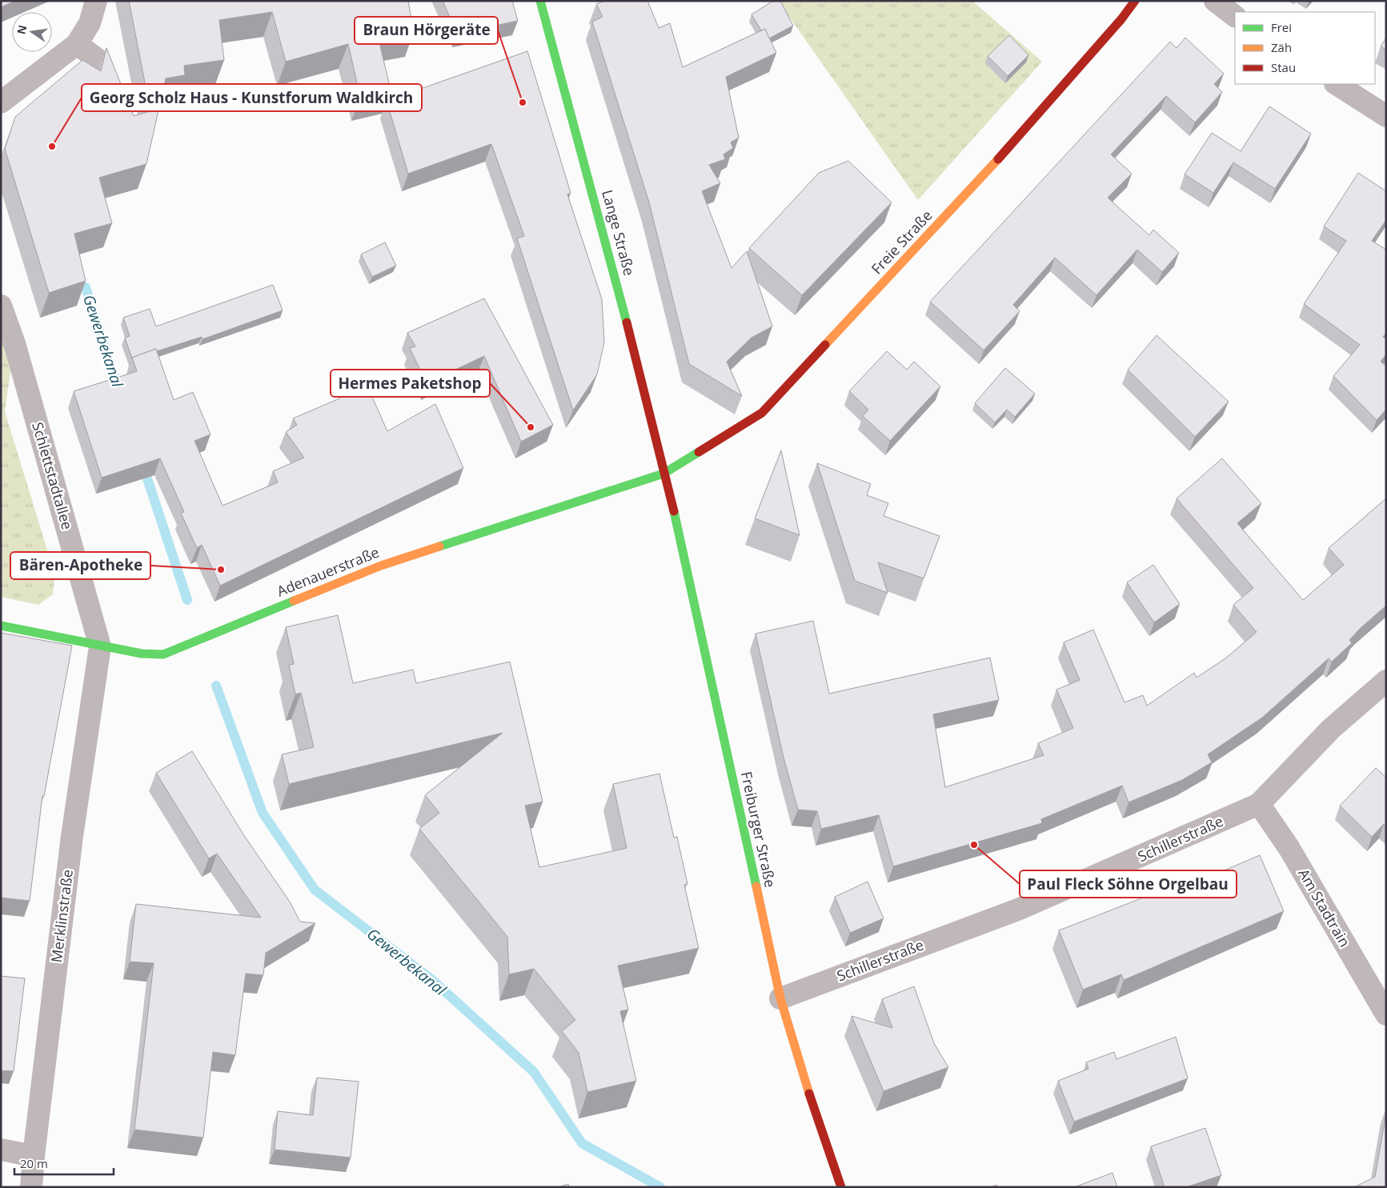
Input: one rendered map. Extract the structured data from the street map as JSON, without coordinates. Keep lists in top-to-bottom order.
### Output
{
  "streets": {
    "street": [
      "Lange Straße",
      "Freie Straße",
      "Schlettstadtallee",
      "Adenauerstraße",
      "Freiburger Straße",
      "Schillerstraße",
      "Am Stadtrain",
      "Merklinstraße"
    ]
  },
  "crossings": [
    ["Lange Straße", "Freie Straße"],
    ["Lange Straße", "Adenauerstraße"],
    ["Lange Straße", "Freiburger Straße"],
    ["Freie Straße", "Adenauerstraße"],
    ["Freie Straße", "Freiburger Straße"],
    ["Schlettstadtallee", "Adenauerstraße"],
    ["Schlettstadtallee", "Merklinstraße"],
    ["Adenauerstraße", "Freiburger Straße"],
    ["Adenauerstraße", "Merklinstraße"],
    ["Freiburger Straße", "Schillerstraße"],
    ["Schillerstraße", "Am Stadtrain"]
  ],
  "water": ["Gewerbekanal"],
  "places": [
    "Braun Hörgeräte",
    "Georg Scholz Haus - Kunstforum Waldkirch",
    "Hermes Paketshop",
    "Bären-Apotheke",
    "Paul Fleck Söhne Orgelbau"
  ],
  "legend": ["Frei", "Zäh", "Stau"],
  "scale_bar": "20 m",
  "north": "left"
}
